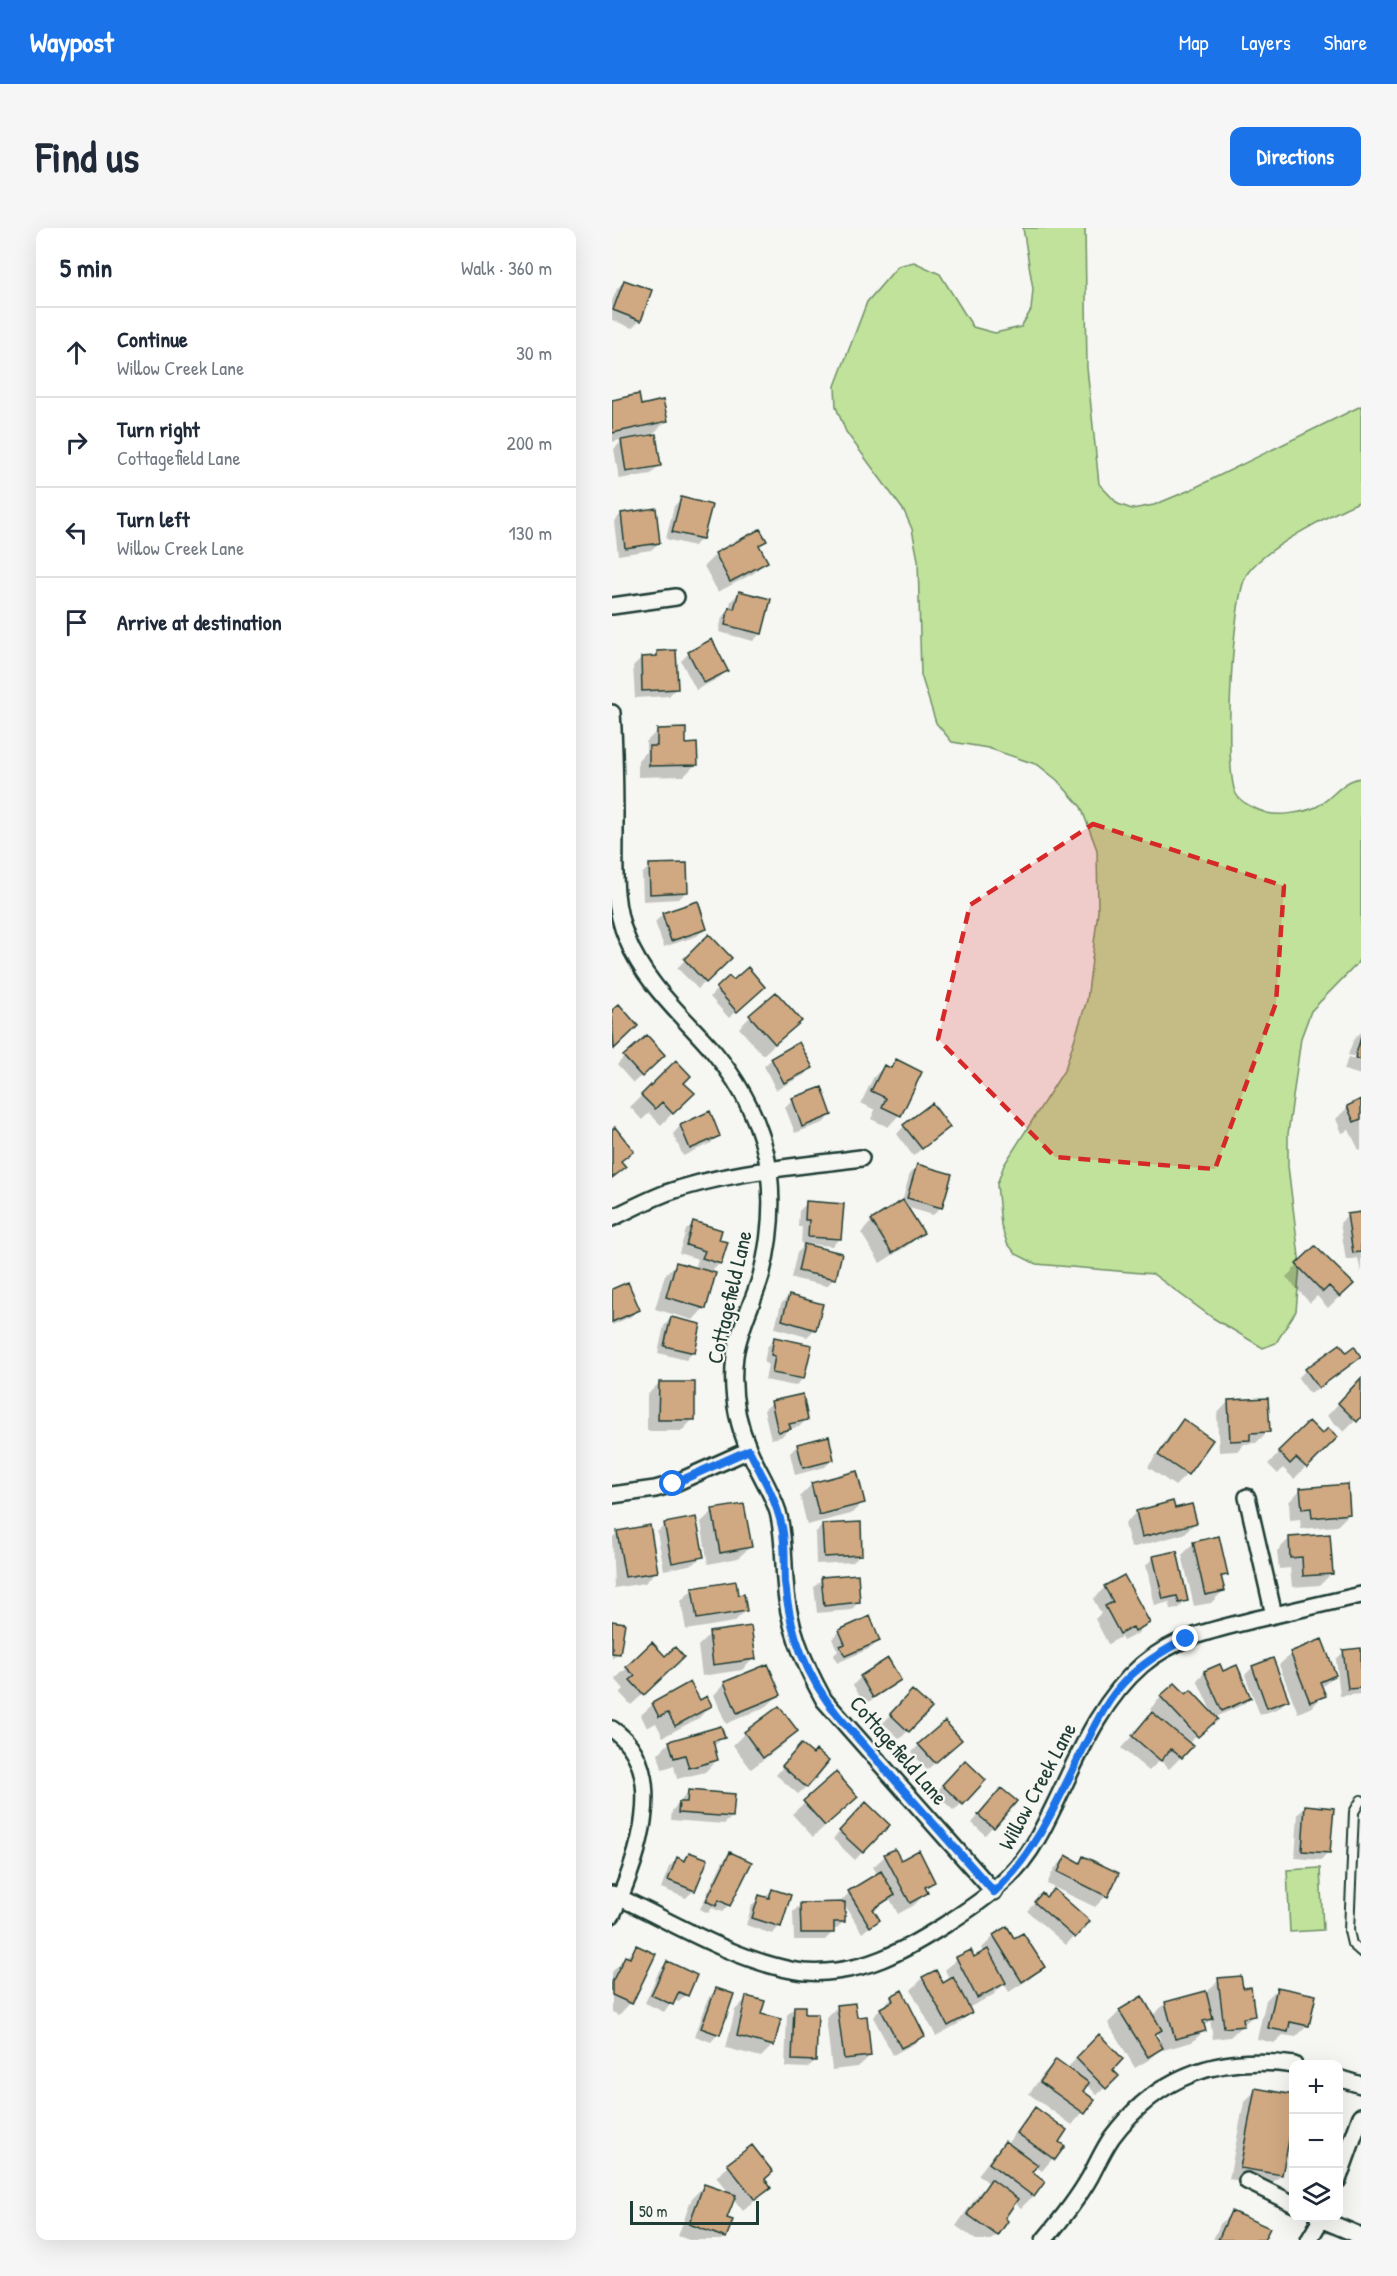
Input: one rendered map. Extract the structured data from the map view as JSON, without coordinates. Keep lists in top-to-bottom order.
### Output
{
  "streets": {
    "street": ["Cottagefield Lane", "Willow Creek Lane"]
  },
  "crossings": [
    ["Cottagefield Lane", "Willow Creek Lane"]
  ],
  "scale_bar": "50 m",
  "page": {
    "header": "Waypost",
    "nav": ["Map", "Layers", "Share"],
    "buttons": "Directions",
    "title": "Find us",
    "heading": ["5 min", "Walk · 360 m"],
    "list": [
      ["Continue", "Willow Creek Lane", "30 m"],
      ["Turn right", "Cottagefield Lane", "200 m"],
      ["Turn left", "Willow Creek Lane", "130 m"],
      "Arrive at destination"
    ],
    "map_buttons": ["+", "−"],
    "scale": "50 m"
  }
}
